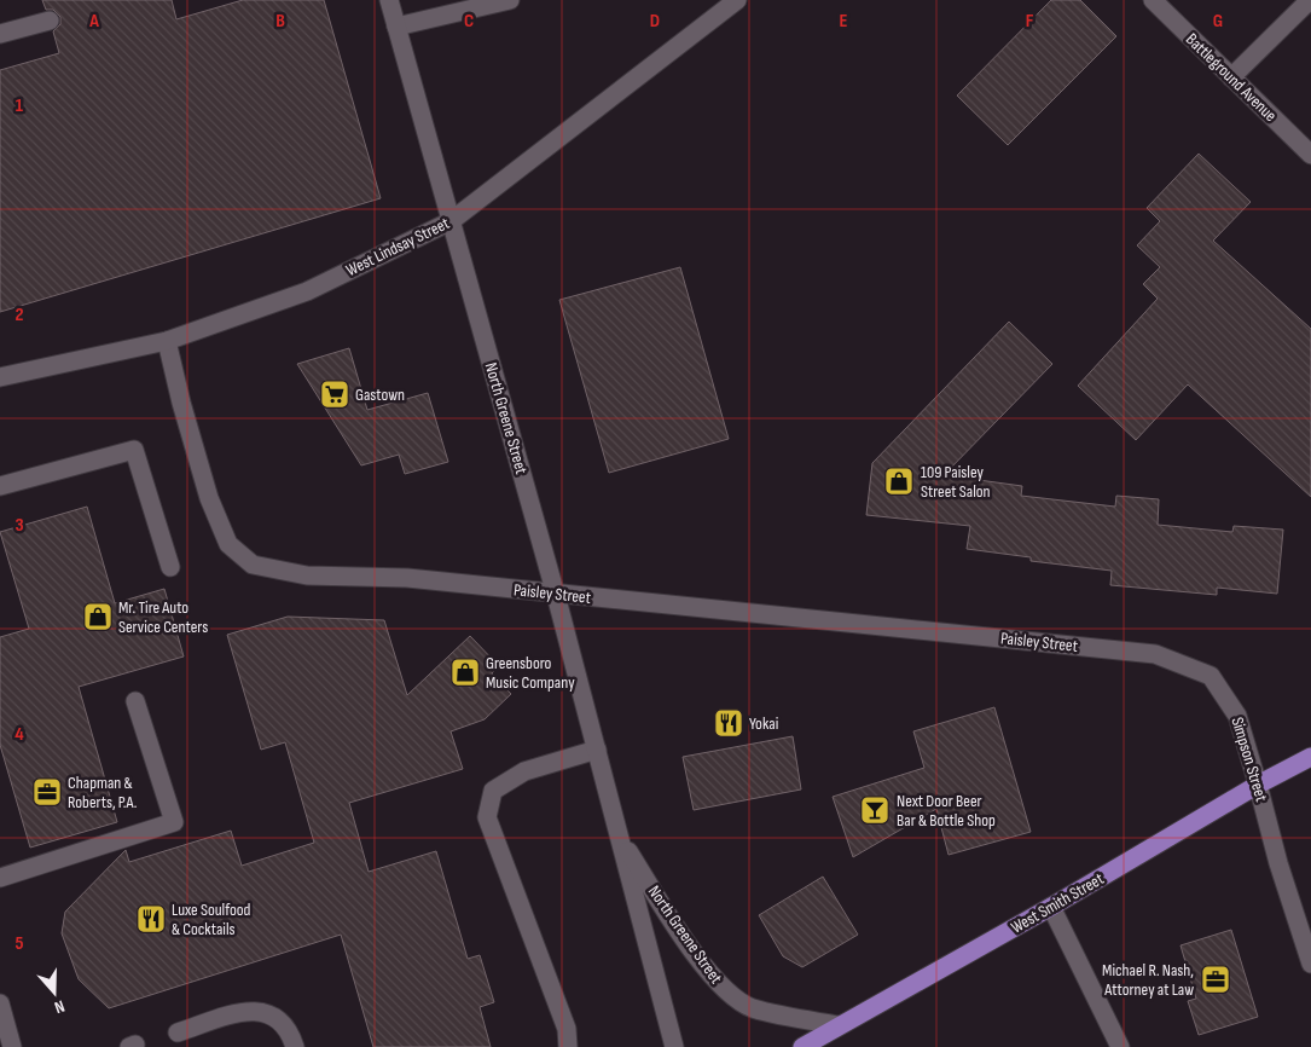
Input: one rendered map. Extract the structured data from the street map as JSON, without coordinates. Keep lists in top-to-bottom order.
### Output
{
  "streets": {
    "main road": ["West Smith Street"],
    "street": [
      "Battleground Avenue",
      "West Lindsay Street",
      "North Greene Street",
      "Paisley Street",
      "Simpson Street"
    ]
  },
  "crossings": [
    ["West Lindsay Street", "North Greene Street"],
    ["West Lindsay Street", "Paisley Street"],
    ["North Greene Street", "Paisley Street"],
    ["North Greene Street", "West Smith Street"],
    ["Paisley Street", "Simpson Street"],
    ["Simpson Street", "West Smith Street"]
  ],
  "places": {
    "supermarket": ["Gastown"],
    "shop": ["109 Paisley Street Salon", "Mr. Tire Auto Service Centers", "Greensboro Music Company"],
    "restaurant": ["Yokai", "Luxe Soulfood & Cocktails"],
    "office": ["Chapman & Roberts, P.A.", "Michael R. Nash, Attorney at Law"],
    "bar": ["Next Door Beer Bar & Bottle Shop"]
  },
  "north": "bottom",
  "grid": {
    "columns": [
      "A",
      "B",
      "C",
      "D",
      "E",
      "F",
      "G"
    ],
    "rows": [
      "1",
      "2",
      "3",
      "4",
      "5"
    ]
  }
}
